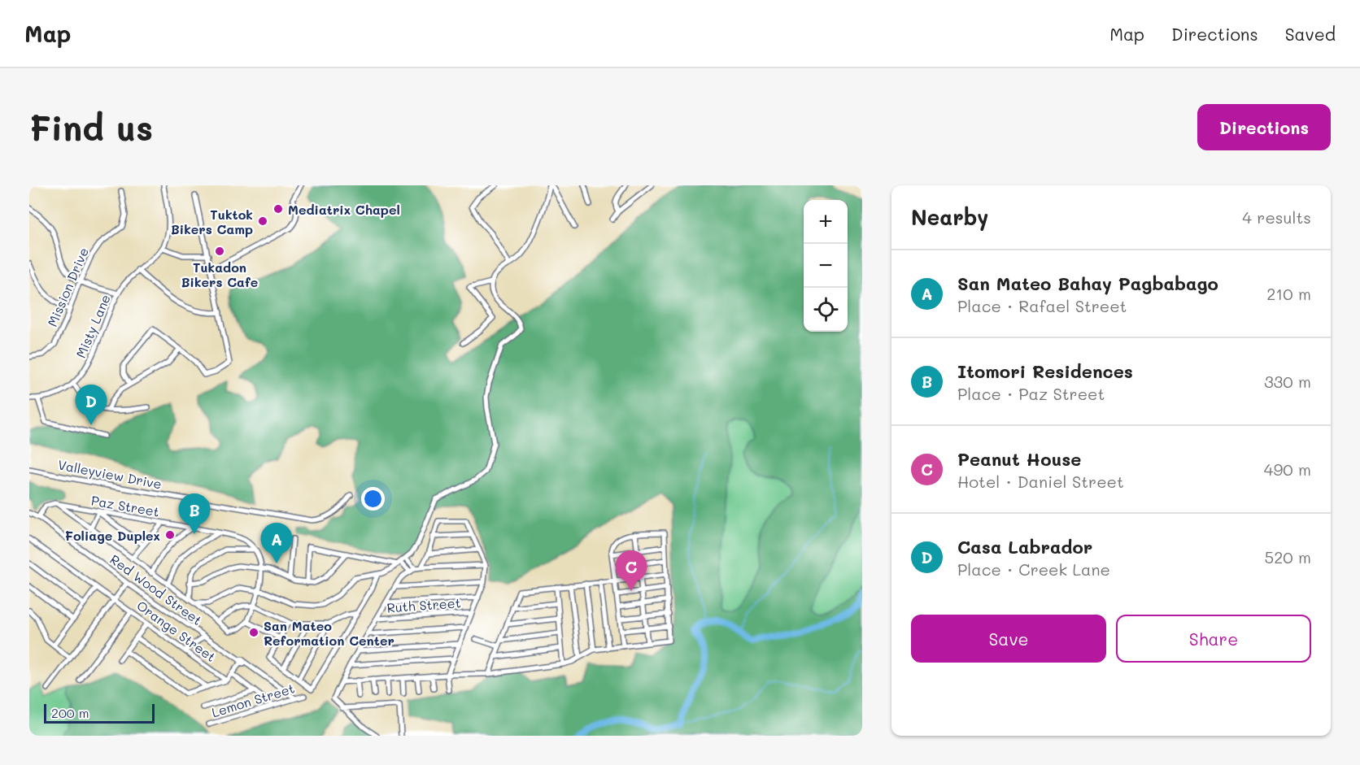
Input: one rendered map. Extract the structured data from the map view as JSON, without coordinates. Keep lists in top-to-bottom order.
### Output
{
  "streets": {
    "street": [
      "Mission Drive",
      "Misty Lane",
      "Valleyview Drive",
      "Paz Street",
      "Red Wood Street",
      "Ruth Street",
      "Orange Street",
      "Lemon Street"
    ]
  },
  "crossings": [
    ["Red Wood Street", "Lemon Street"]
  ],
  "places": [
    "Mediatrix Chapel",
    "Tuktok Bikers Camp",
    "Tukadon Bikers Cafe",
    "Foliage Duplex",
    "San Mateo Reformation Center"
  ],
  "scale_bar": "200 m",
  "page": {
    "header": "Map",
    "nav": ["Map", "Directions", "Saved"],
    "buttons": [
      "Directions",
      ["Save", "Share"]
    ],
    "title": "Find us",
    "heading": ["Nearby", "4 results"],
    "map_buttons": ["+", "−"],
    "list": [
      {
        "mark": "A",
        "name": "San Mateo Bahay Pagbabago",
        "note": "Place · Rafael Street",
        "value": "210 m"
      },
      {
        "mark": "B",
        "name": "Itomori Residences",
        "note": "Place · Paz Street",
        "value": "330 m"
      },
      {
        "mark": "C",
        "name": "Peanut House",
        "note": "Hotel · Daniel Street",
        "value": "490 m"
      },
      {
        "mark": "D",
        "name": "Casa Labrador",
        "note": "Place · Creek Lane",
        "value": "520 m"
      }
    ],
    "pins": [
      "D",
      "B",
      "A",
      "C"
    ],
    "scale": "200 m"
  }
}
